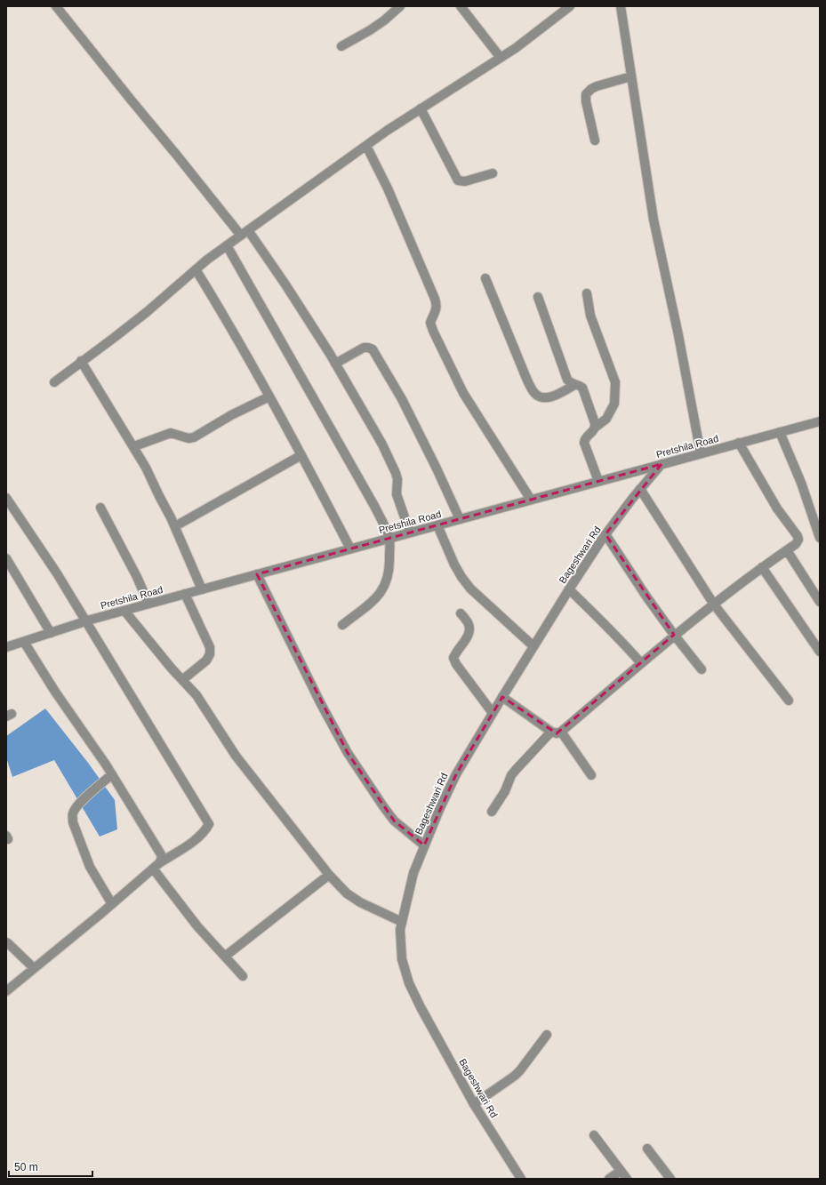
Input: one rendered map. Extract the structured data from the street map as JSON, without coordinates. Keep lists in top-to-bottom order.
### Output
{
  "streets": {
    "street": ["Pretshila Road", "Bageshwari Rd"]
  },
  "crossings": [
    ["Pretshila Road", "Bageshwari Rd"]
  ],
  "scale_bar": "50 m"
}
